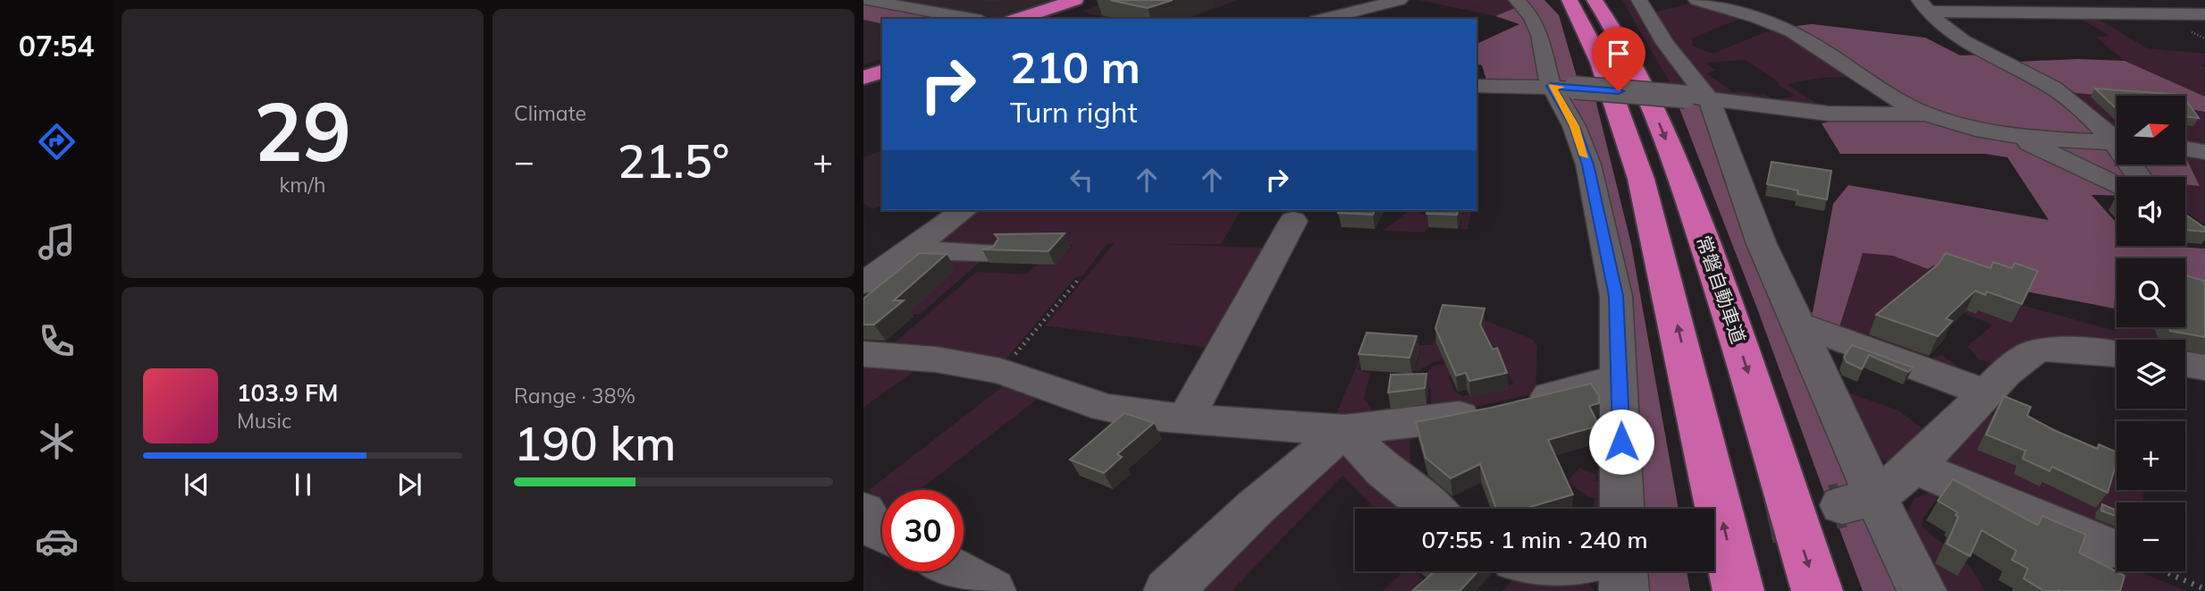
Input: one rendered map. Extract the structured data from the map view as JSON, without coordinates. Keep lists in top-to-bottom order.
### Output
{
  "streets": {
    "highway": ["常磐自動車道"]
  },
  "north": "right",
  "page": {
    "tabs": "07:54",
    "tile": [
      ["29", "km/h"],
      "Climate",
      ["Range · 38%", "190 km"]
    ],
    "turn": ["210 m", "Turn right"],
    "map_buttons": ["+", "−"],
    "heat": ["−", "21.5°", "+"],
    "song": ["103.9 FM", "Music"],
    "limit": "30",
    "trip": "07:55 · 1 min · 240 m"
  }
}
